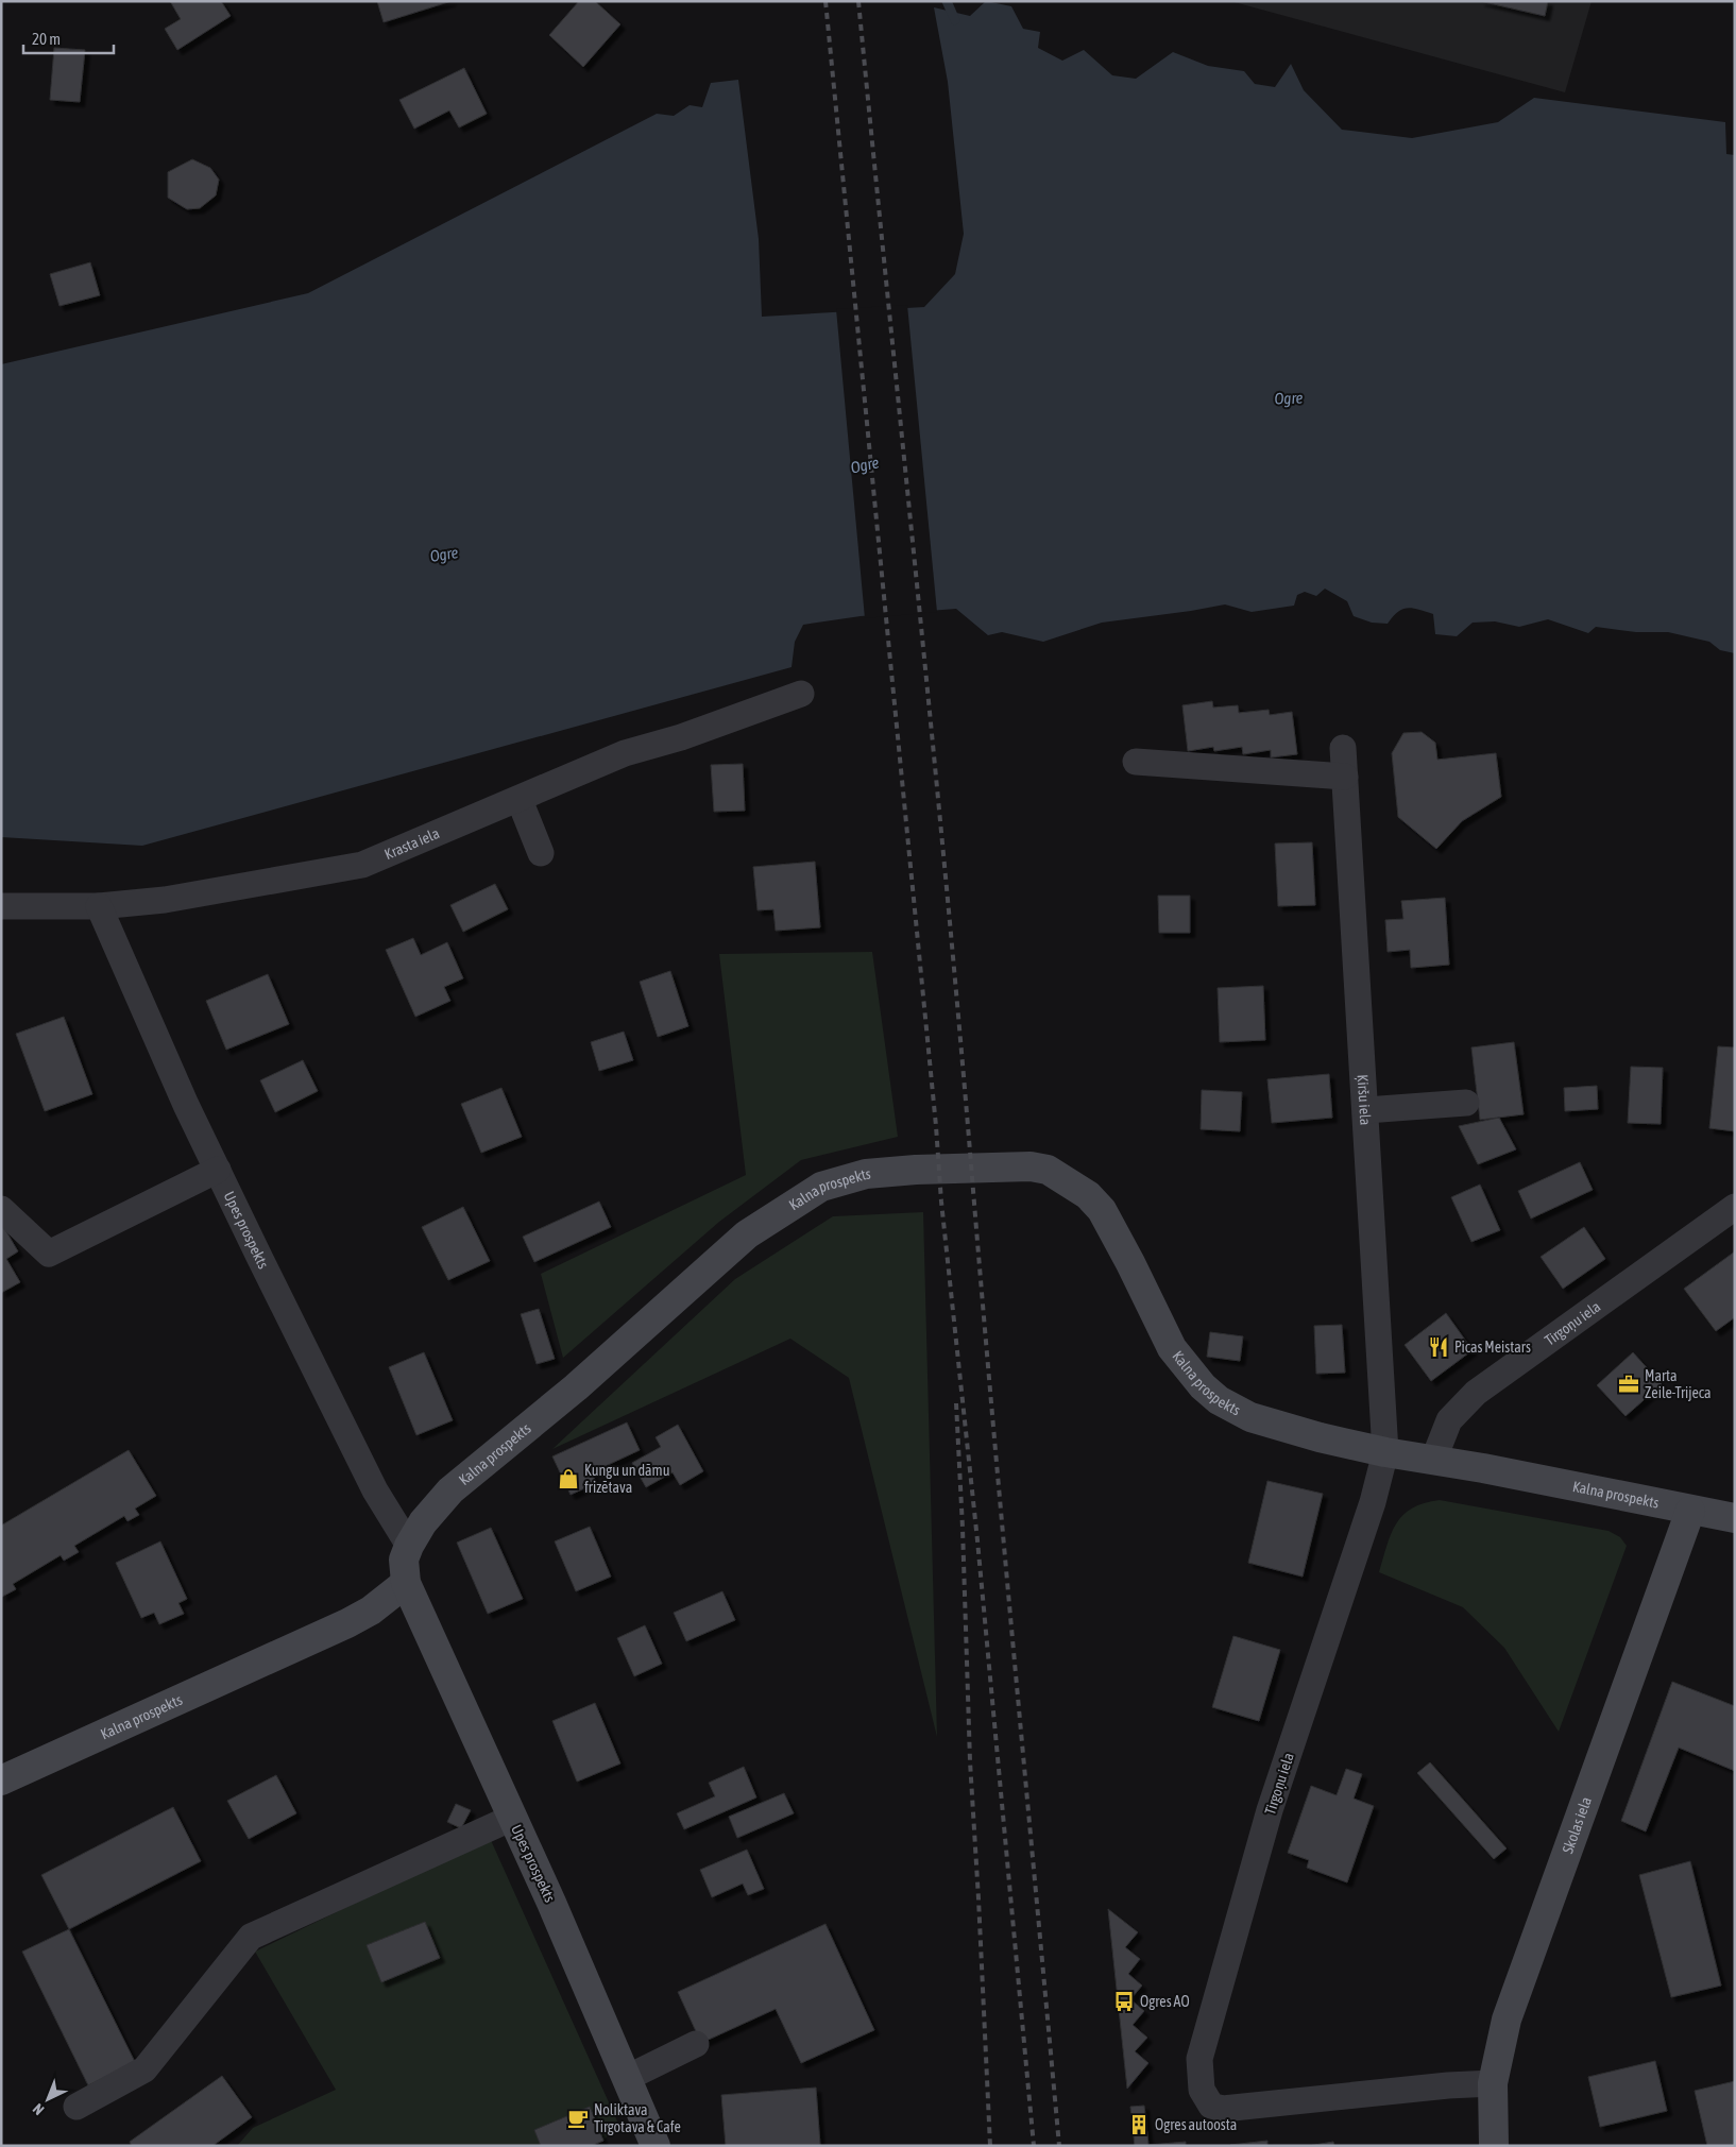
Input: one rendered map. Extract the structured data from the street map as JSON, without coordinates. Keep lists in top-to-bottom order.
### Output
{
  "streets": {
    "main road": ["Kalna prospekts", "Upes prospekts", "Skolas iela"],
    "street": ["Krasta iela", "Ķiršu iela", "Tirgoņu iela"]
  },
  "crossings": [
    ["Krasta iela", "Upes prospekts"],
    ["Ķiršu iela", "Kalna prospekts"],
    ["Ķiršu iela", "Tirgoņu iela"],
    ["Kalna prospekts", "Upes prospekts"],
    ["Kalna prospekts", "Tirgoņu iela"],
    ["Kalna prospekts", "Skolas iela"],
    ["Tirgoņu iela", "Skolas iela"]
  ],
  "water": ["Ogre"],
  "places": {
    "restaurant": ["Picas Meistars"],
    "office": ["Marta Zeile-Trijeca"],
    "shop": ["Kungu un dāmu frizētava"],
    "bus stop": ["Ogres AO"],
    "cafe": ["Noliktava Tirgotava & Cafe"],
    "building": ["Ogres autoosta"]
  },
  "scale_bar": "20 m",
  "north": "bottom left"
}
